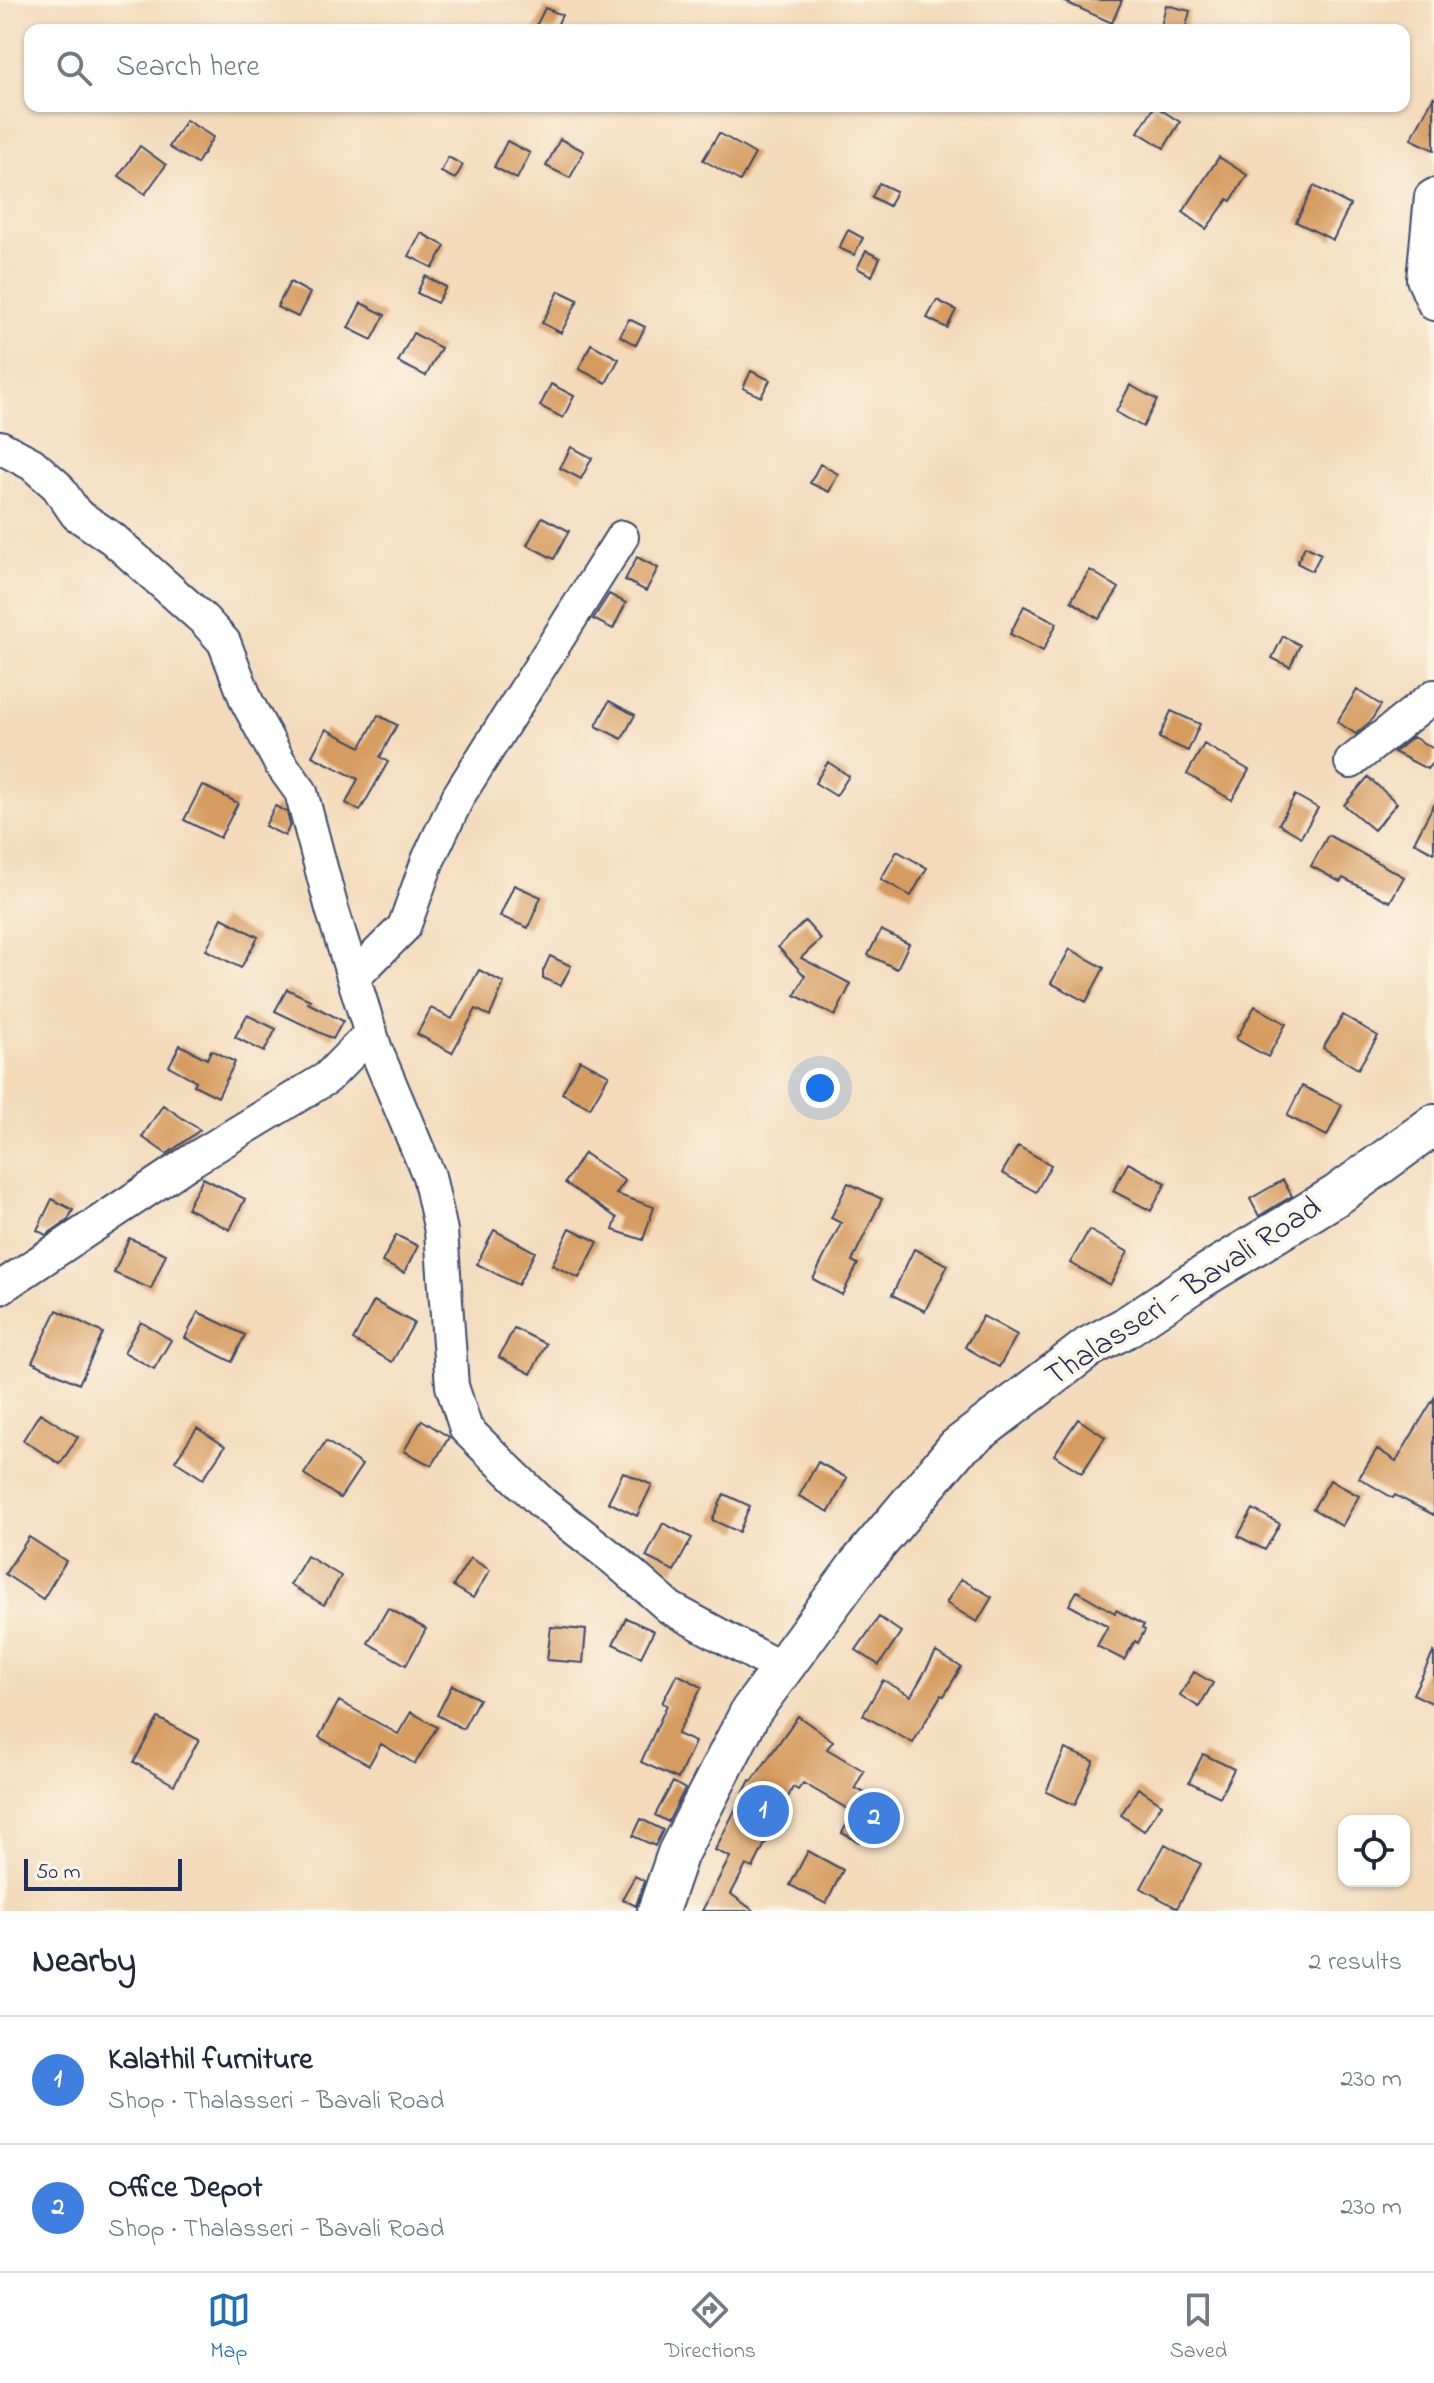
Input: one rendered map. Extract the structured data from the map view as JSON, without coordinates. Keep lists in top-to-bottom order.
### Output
{
  "streets": {
    "main road": ["Thalasseri - Bavali Road"]
  },
  "scale_bar": "50 m",
  "page": {
    "search": "Search here",
    "pins": ["1", "2"],
    "scale": "50 m",
    "heading": ["Nearby", "2 results"],
    "list": [
      {
        "mark": "1",
        "name": "Kalathil furniture",
        "note": "Shop · Thalasseri - Bavali Road",
        "value": "230 m"
      },
      {
        "mark": "2",
        "name": "Office Depot",
        "note": "Shop · Thalasseri - Bavali Road",
        "value": "230 m"
      }
    ],
    "nav": ["Map", "Directions", "Saved"]
  }
}
